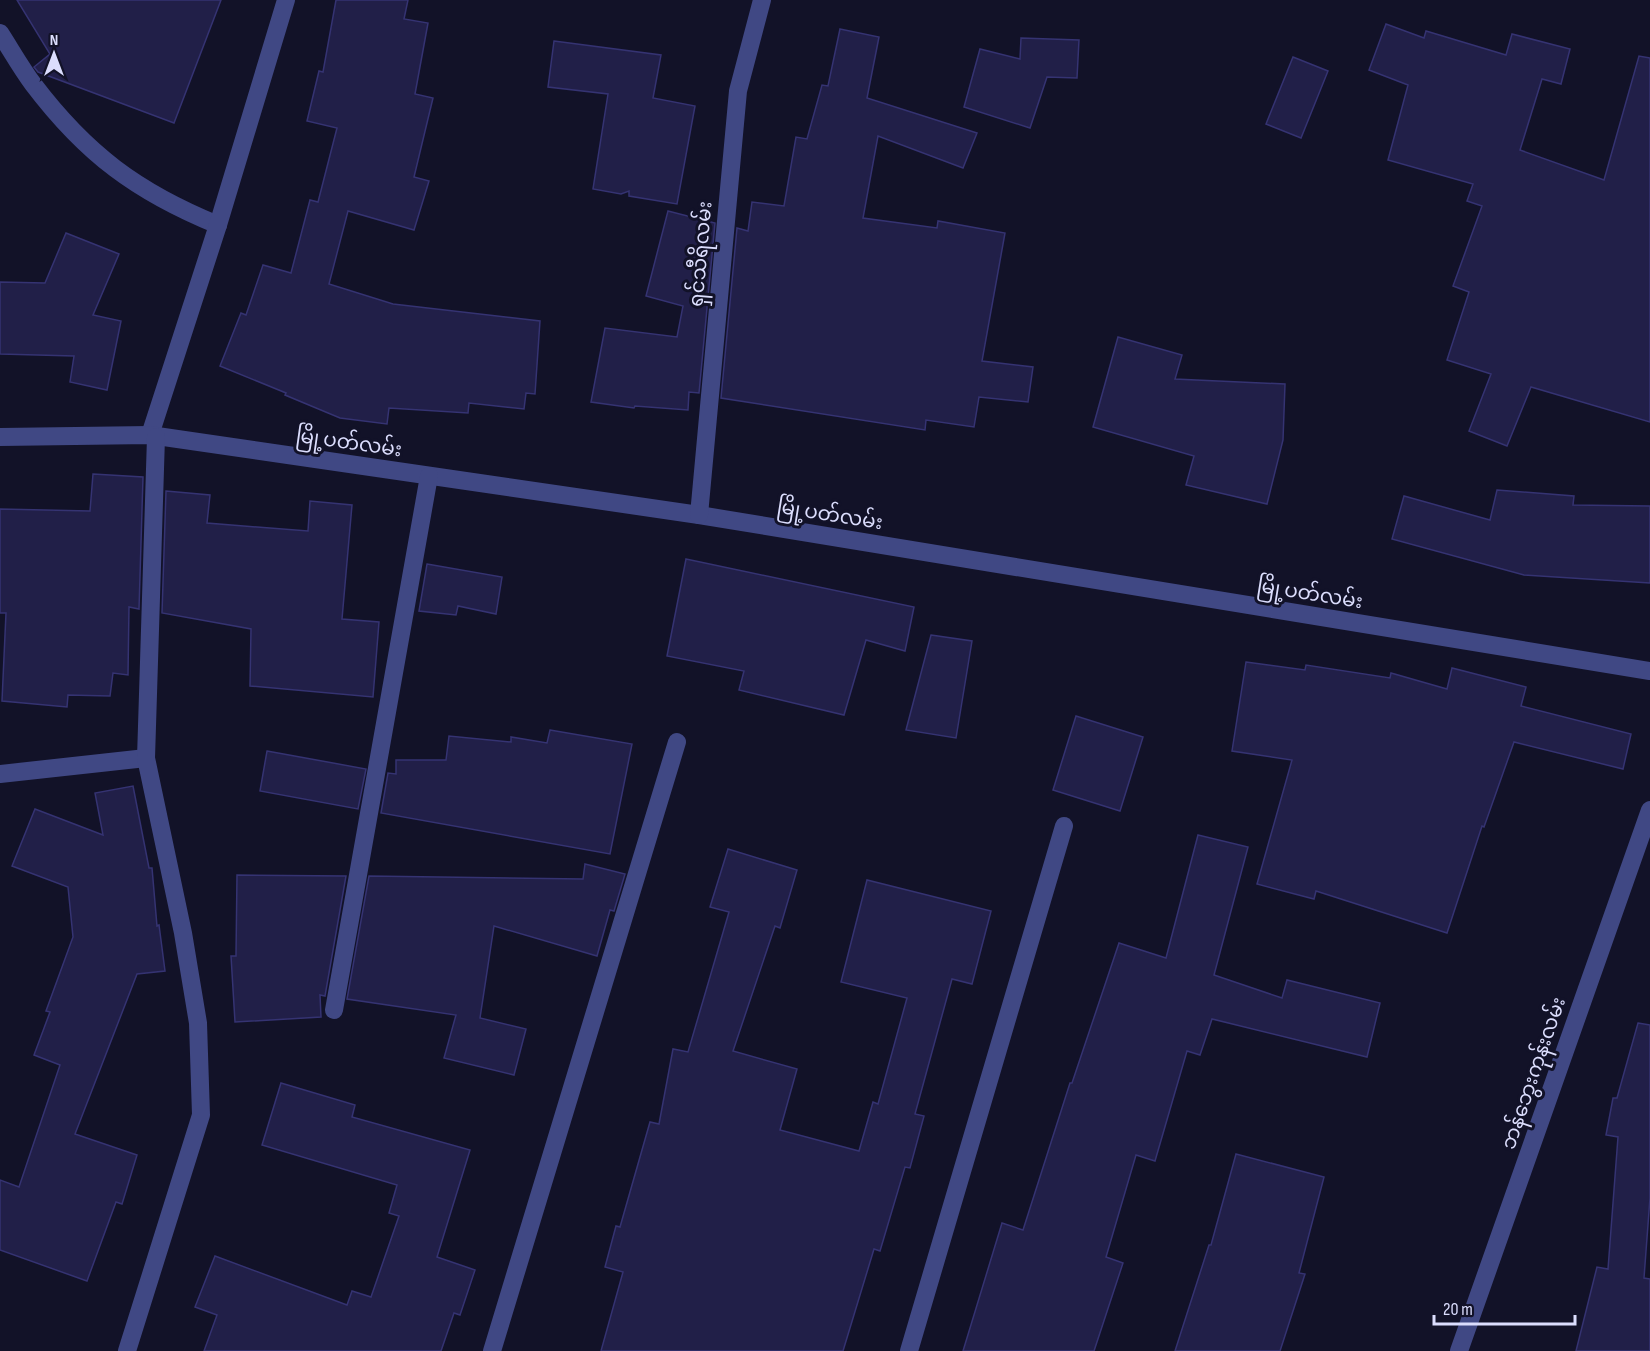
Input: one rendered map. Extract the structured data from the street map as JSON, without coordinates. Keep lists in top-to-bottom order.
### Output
{
  "streets": {
    "street": ["ရှင်သီရိလမ်း", "မြို့ပတ်လမ်း", "ဘန်ဘွေးကုန်းလမ်း"]
  },
  "crossings": [
    ["ရှင်သီရိလမ်း", "မြို့ပတ်လမ်း"]
  ],
  "scale_bar": "20 m",
  "north": "top"
}
